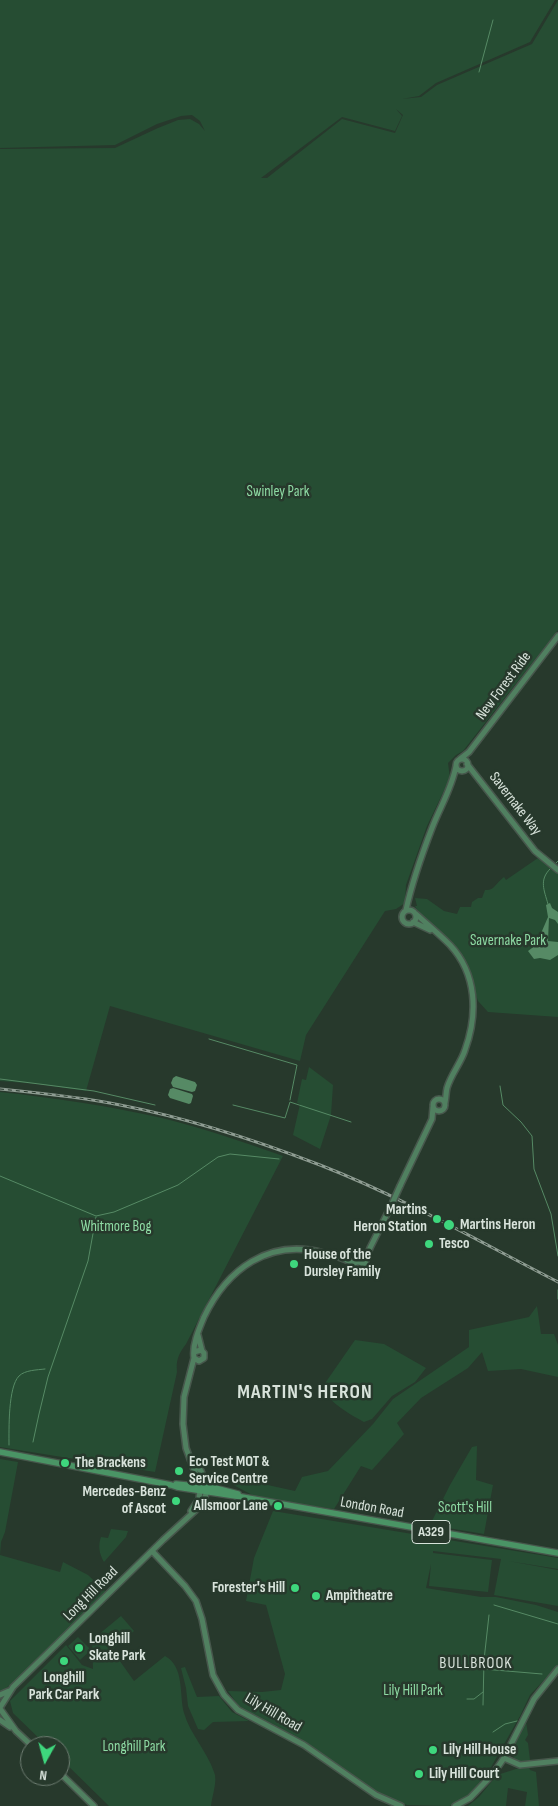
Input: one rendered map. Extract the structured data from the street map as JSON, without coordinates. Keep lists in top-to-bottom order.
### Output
{
  "streets": {
    "main road": [
      "New Forest Ride",
      "Savernake Way",
      "London Road",
      "A329",
      "Long Hill Road",
      "Lily Hill Road"
    ]
  },
  "crossings": [
    ["New Forest Ride", "Savernake Way"],
    ["London Road", "Long Hill Road"],
    ["Long Hill Road", "Lily Hill Road"]
  ],
  "districts": ["MARTIN'S HERON", "BULLBROOK"],
  "parks": [
    "Swinley Park",
    "Savernake Park",
    "Whitmore Bog",
    "Scott's Hill",
    "Lily Hill Park",
    "Longhill Park"
  ],
  "places": [
    "Martins Heron Station",
    "Martins Heron",
    "Tesco",
    "House of the Dursley Family",
    "The Brackens",
    "Eco Test MOT & Service Centre",
    "Mercedes-Benz of Ascot",
    "Allsmoor Lane",
    "Forester's Hill",
    "Ampitheatre",
    "Longhill Skate Park",
    "Longhill Park Car Park",
    "Lily Hill House",
    "Lily Hill Court"
  ],
  "north": "bottom"
}
